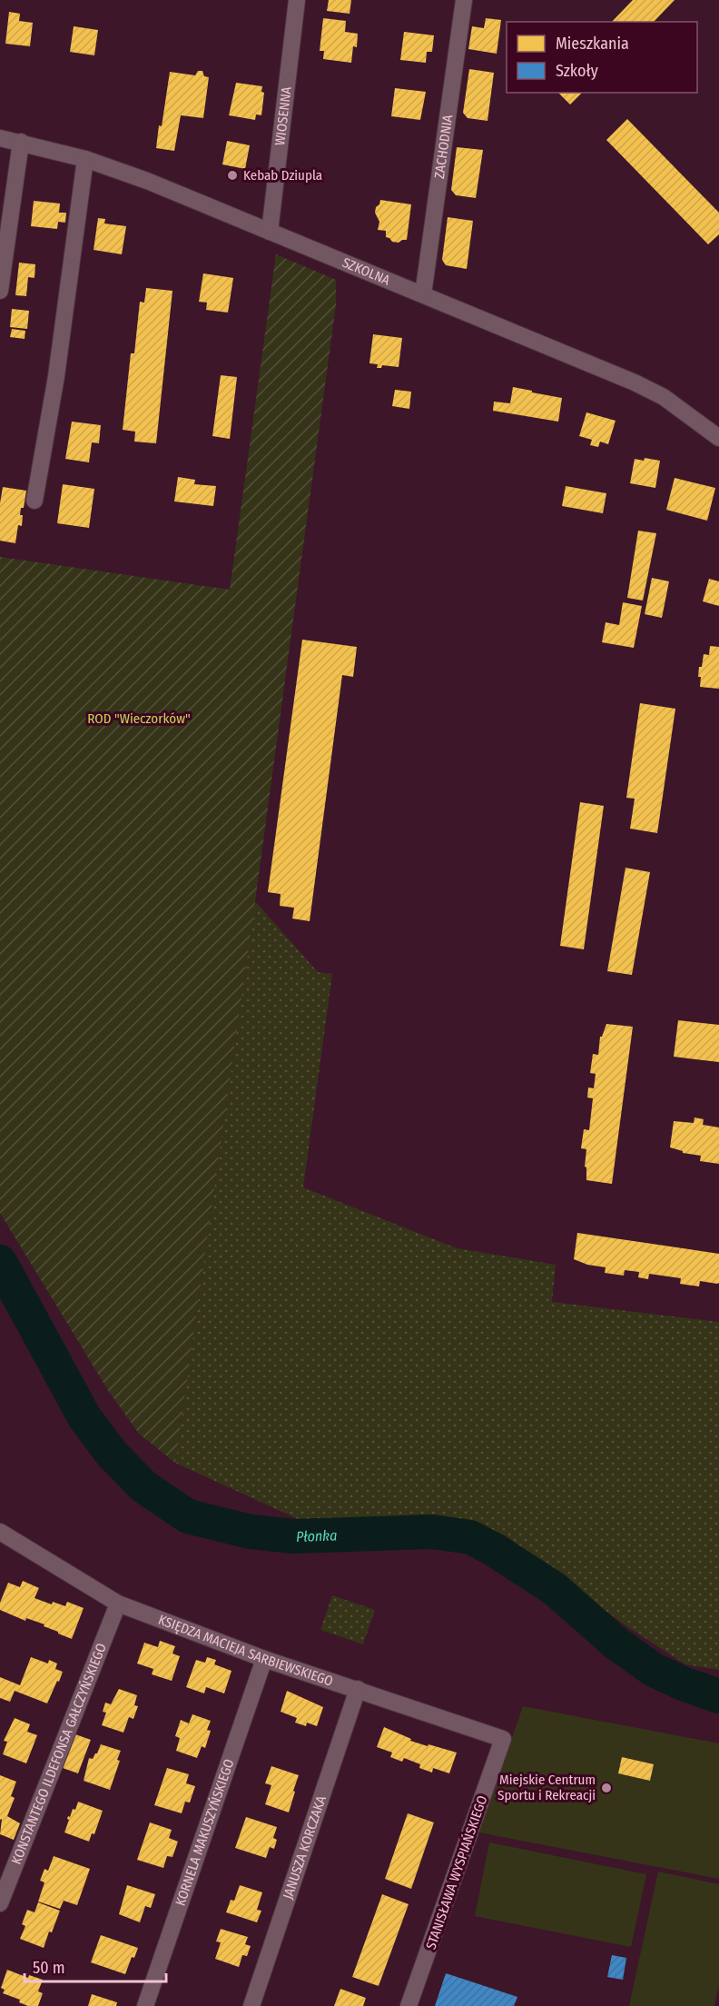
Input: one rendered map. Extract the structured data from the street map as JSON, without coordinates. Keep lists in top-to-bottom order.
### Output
{
  "streets": {
    "street": [
      "WIOSENNA",
      "ZACHODNIA",
      "SZKOLNA",
      "KSIĘDZA MACIEJA SARBIEWSKIEGO",
      "KONSTANTEGO ILDEFONSA GAŁCZYŃSKIEGO",
      "KORNELA MAKUSZYŃSKIEGO",
      "JANUSZA KORCZAKA",
      "STANISŁAWA WYSPIAŃSKIEGO"
    ]
  },
  "crossings": [
    ["WIOSENNA", "SZKOLNA"],
    ["ZACHODNIA", "SZKOLNA"],
    ["KSIĘDZA MACIEJA SARBIEWSKIEGO", "KONSTANTEGO ILDEFONSA GAŁCZYŃSKIEGO"],
    ["KSIĘDZA MACIEJA SARBIEWSKIEGO", "KORNELA MAKUSZYŃSKIEGO"],
    ["KSIĘDZA MACIEJA SARBIEWSKIEGO", "JANUSZA KORCZAKA"],
    ["KSIĘDZA MACIEJA SARBIEWSKIEGO", "STANISŁAWA WYSPIAŃSKIEGO"]
  ],
  "water": ["Płonka"],
  "parks": ["ROD \"Wieczorków\""],
  "places": ["Kebab Dziupla", "Miejskie Centrum Sportu i Rekreacji"],
  "legend": ["Mieszkania", "Szkoły"],
  "scale_bar": "50 m"
}
